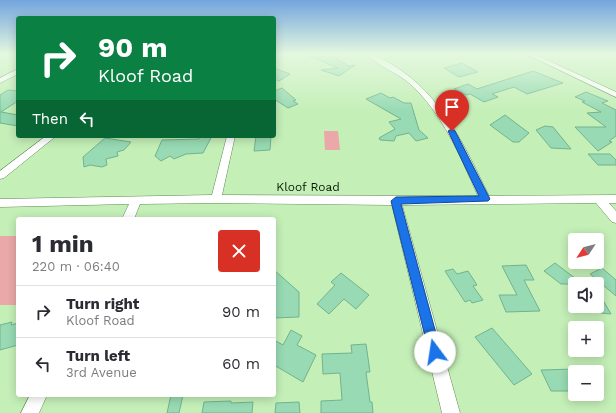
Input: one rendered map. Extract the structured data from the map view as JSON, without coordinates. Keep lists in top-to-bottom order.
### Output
{
  "streets": {
    "street": ["Kloof Road"]
  },
  "north": "bottom left",
  "page": {
    "turn": ["90 m", "Kloof Road"],
    "then": "Then",
    "heading": ["1 min", "220 m · 06:40"],
    "map_buttons": ["+", "−"],
    "list": [
      {
        "name": "Turn right",
        "note": "Kloof Road",
        "value": "90 m"
      },
      {
        "name": "Turn left",
        "note": "3rd Avenue",
        "value": "60 m"
      }
    ]
  }
}
